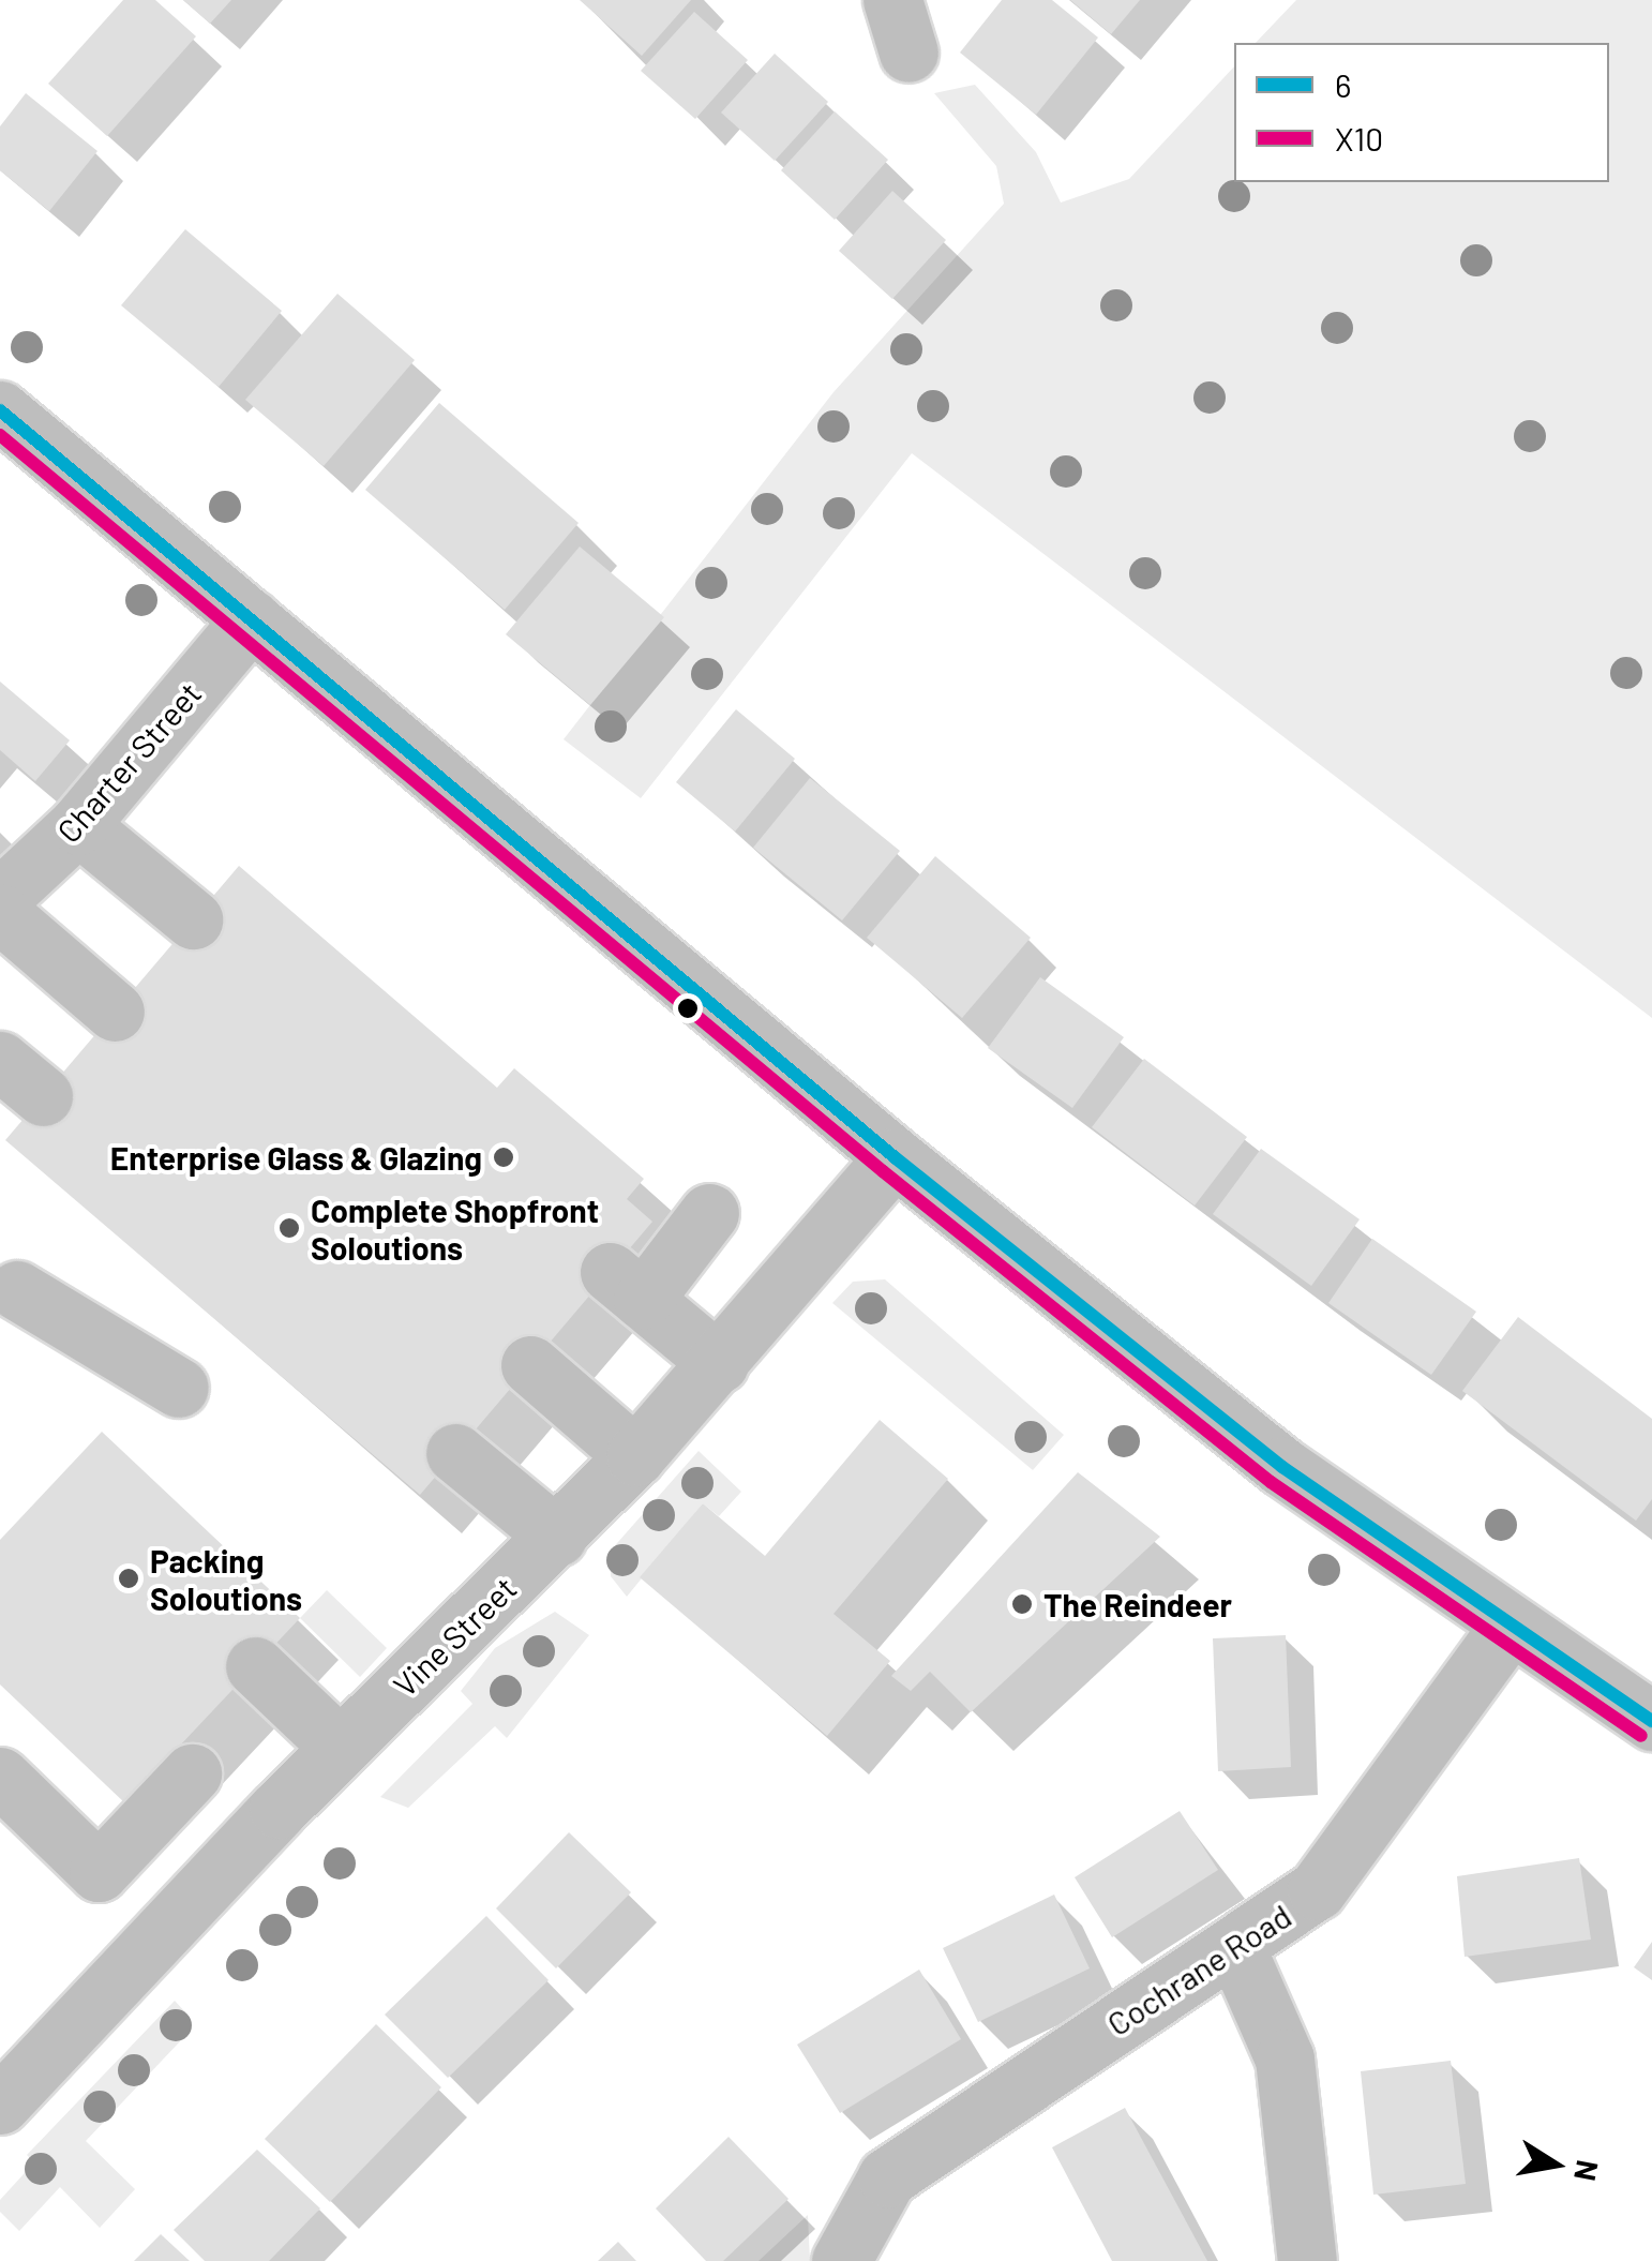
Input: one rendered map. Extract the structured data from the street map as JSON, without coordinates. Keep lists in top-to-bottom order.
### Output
{
  "streets": {
    "street": ["Charter Street", "Vine Street", "Cochrane Road"]
  },
  "places": [
    "Enterprise Glass & Glazing",
    "Complete Shopfront Soloutions",
    "Packing Soloutions",
    "The Reindeer"
  ],
  "lines": ["transit line 6", "transit line X10"],
  "legend": ["6", "X10"],
  "north": "right"
}
